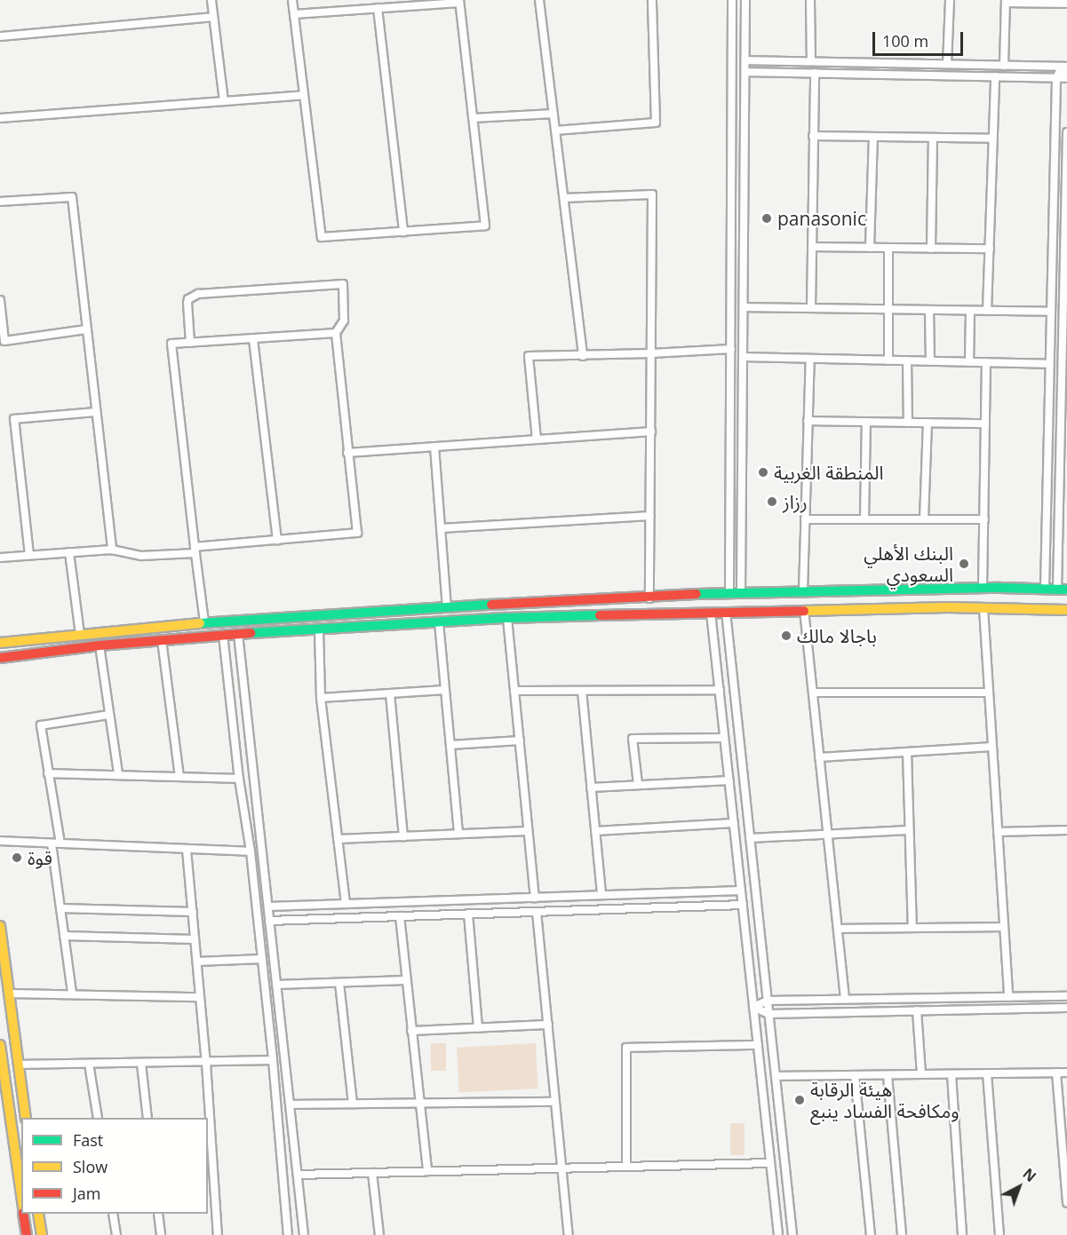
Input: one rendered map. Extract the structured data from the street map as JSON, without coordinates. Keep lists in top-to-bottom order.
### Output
{
  "places": [
    "panasonic",
    "المنطقة الغربية",
    "رزاز",
    "البنك الأهلي السعودي",
    "باجالا مالك",
    "قوة",
    "هيئة الرقابة ومكافحة الفساد ينبع"
  ],
  "legend": ["Fast", "Slow", "Jam"],
  "scale_bar": "100 m",
  "north": "top right"
}
